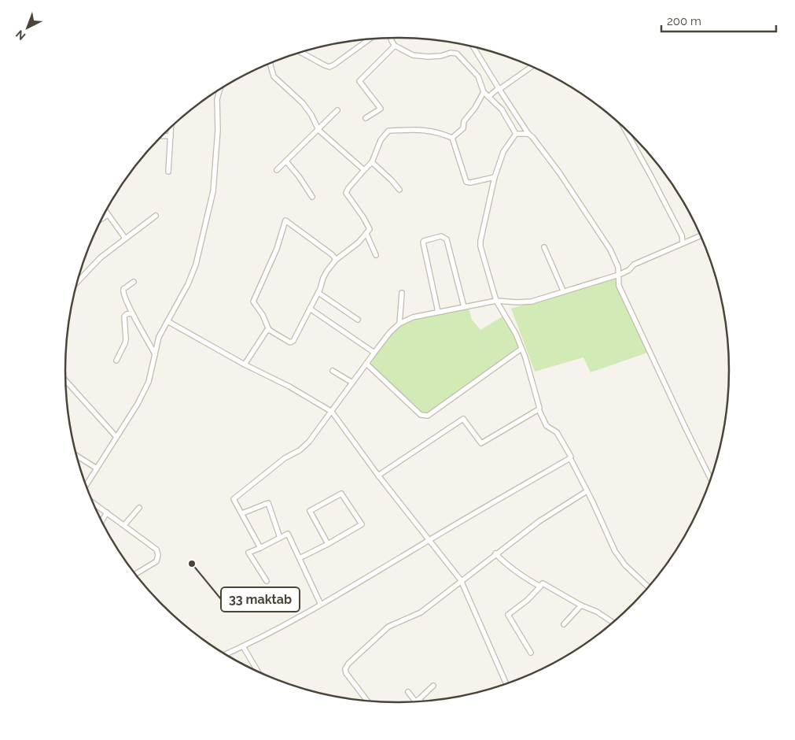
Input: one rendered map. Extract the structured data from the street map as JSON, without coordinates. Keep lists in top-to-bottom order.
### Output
{
  "places": ["33 maktab"],
  "scale_bar": "200 m",
  "north": "bottom left"
}
